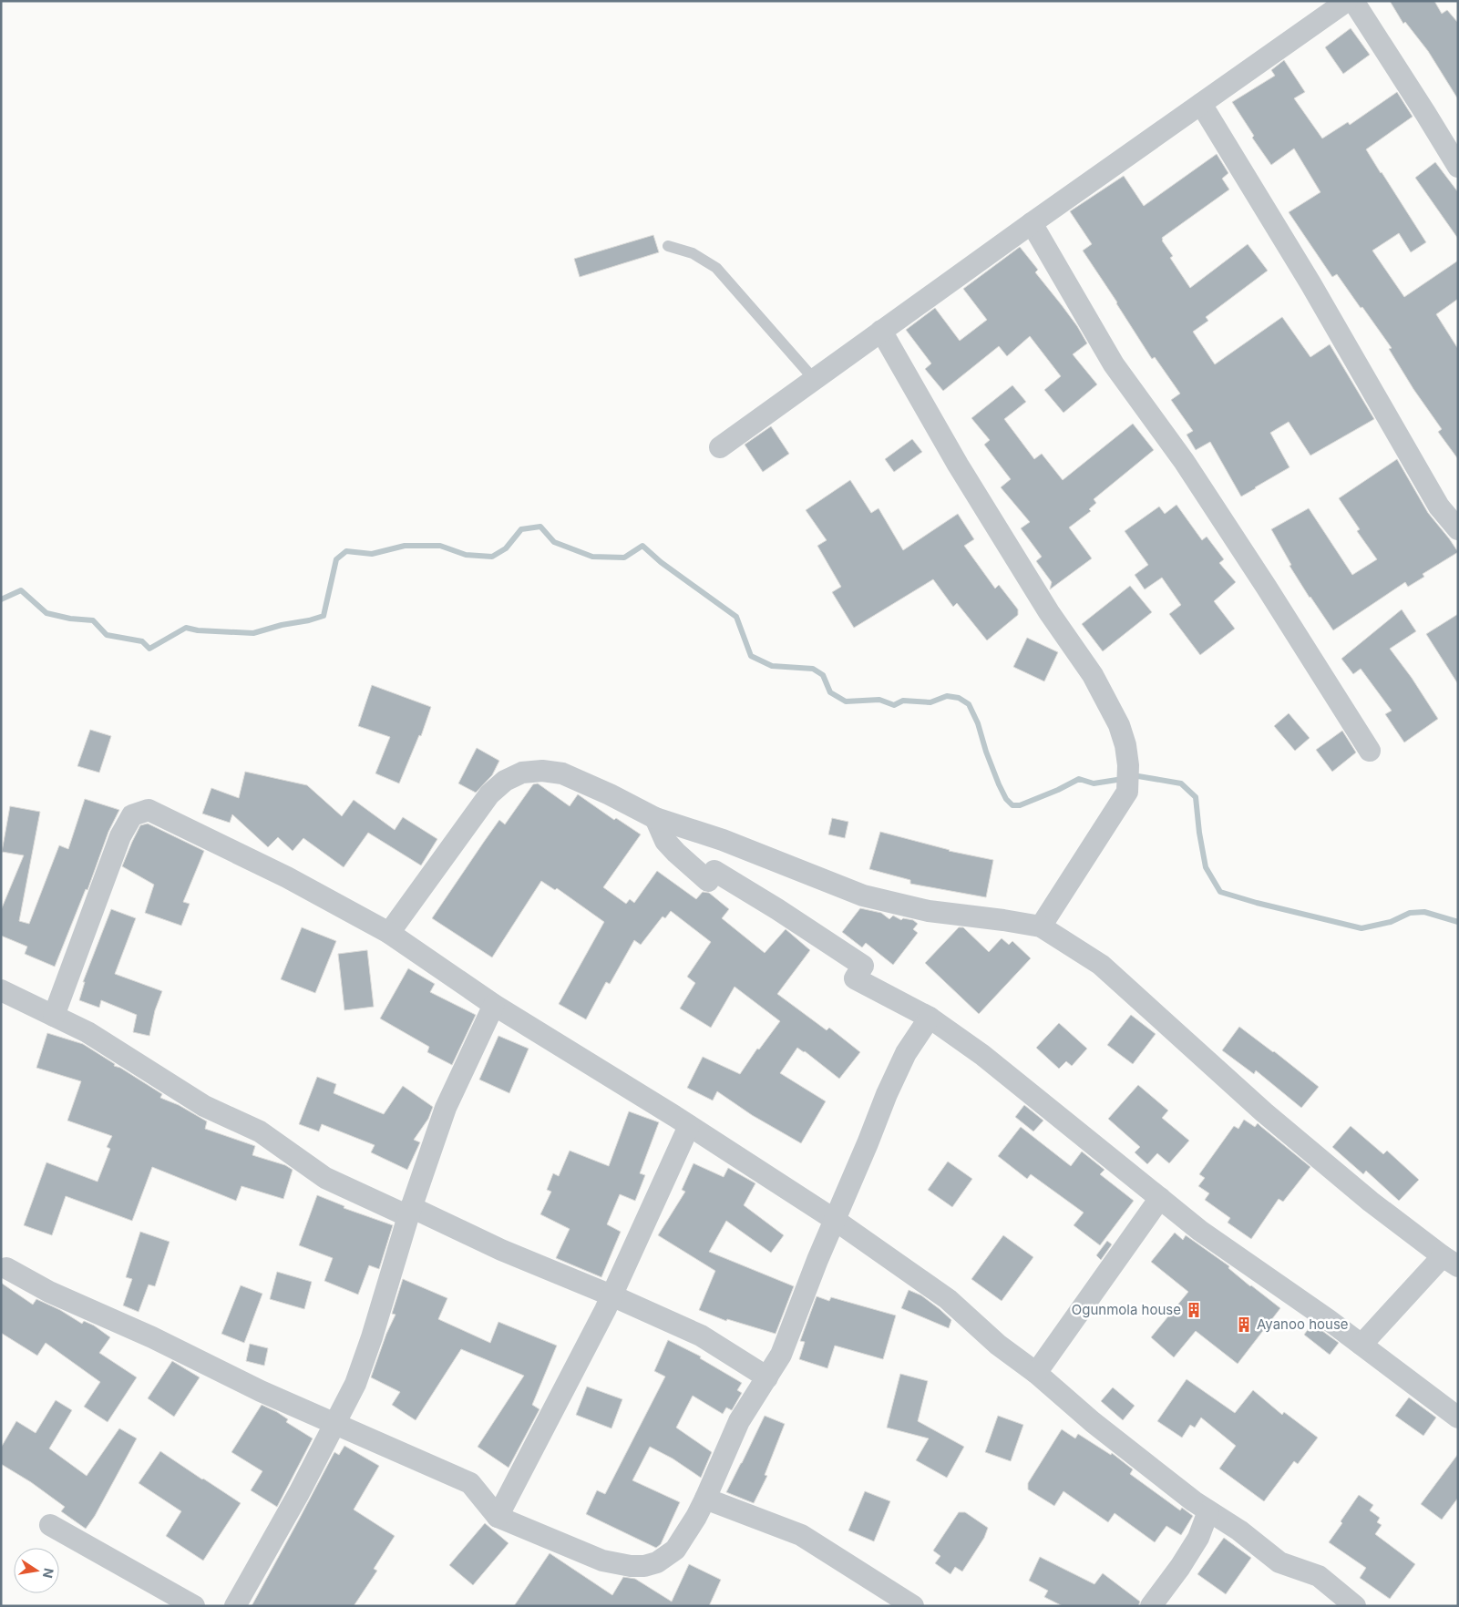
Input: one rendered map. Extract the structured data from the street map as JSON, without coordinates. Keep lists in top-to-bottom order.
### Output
{
  "places": {
    "building": ["Ogunmola house", "Ayanoo house"]
  },
  "north": "right"
}
